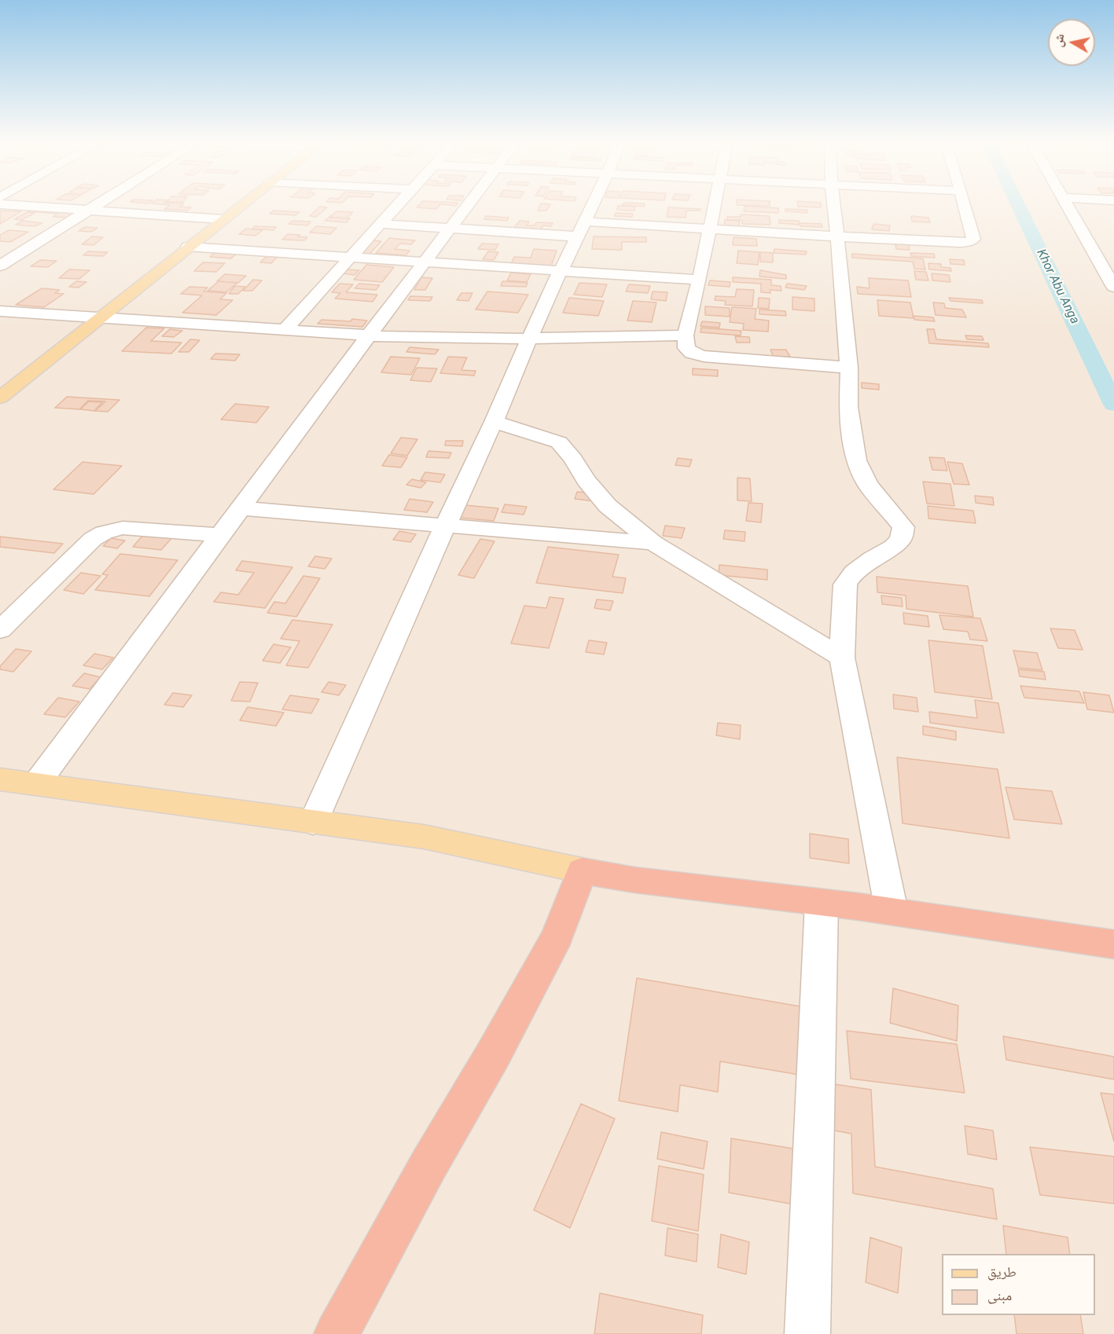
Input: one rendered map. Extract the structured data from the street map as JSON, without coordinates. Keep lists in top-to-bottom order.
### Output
{
  "water": ["Khor Abu Anga"],
  "legend": ["طريق", "مبنى"],
  "north": "left"
}
